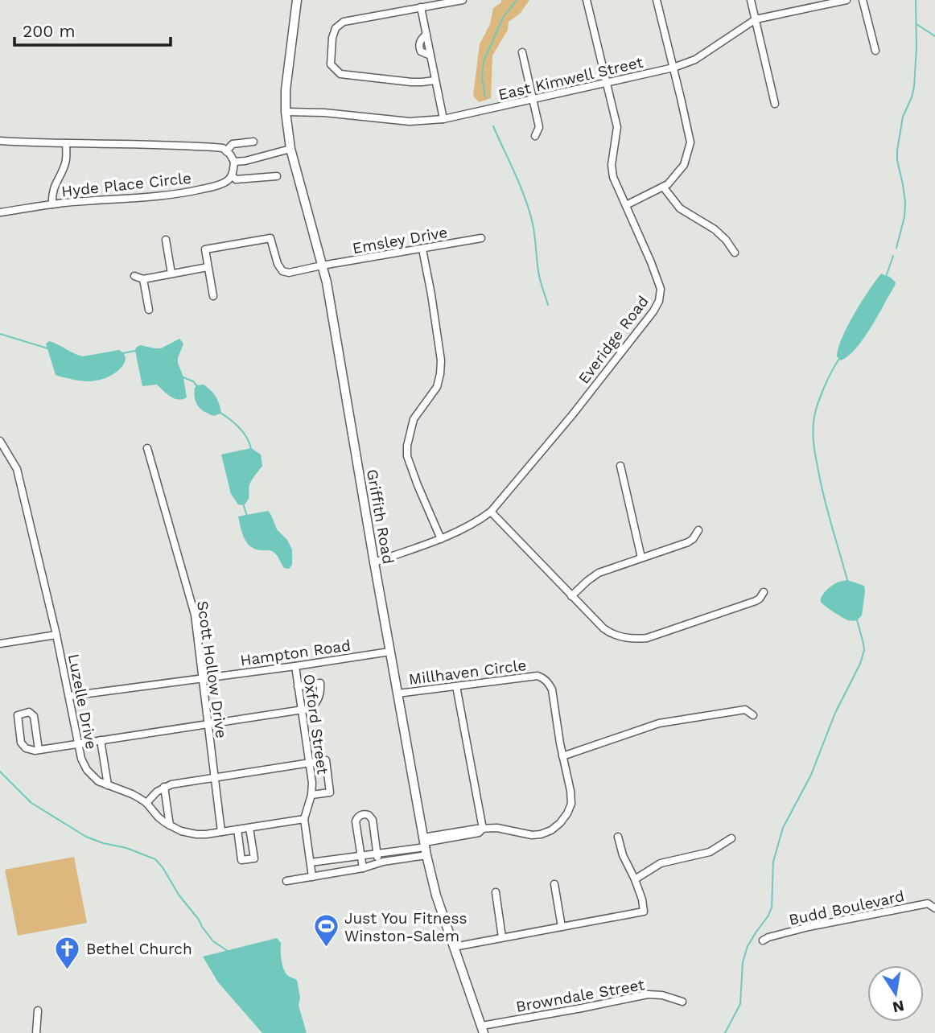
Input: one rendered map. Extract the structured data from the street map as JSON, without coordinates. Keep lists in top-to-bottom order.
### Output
{
  "streets": {
    "street": [
      "East Kimwell Street",
      "Hyde Place Circle",
      "Emsley Drive",
      "Everidge Road",
      "Griffith Road",
      "Hampton Road",
      "Scott Hollow Drive",
      "Millhaven Circle",
      "Luzelle Drive",
      "Oxford Street",
      "Budd Boulevard",
      "Browndale Street"
    ]
  },
  "crossings": [
    ["East Kimwell Street", "Everidge Road"],
    ["East Kimwell Street", "Griffith Road"],
    ["Emsley Drive", "Griffith Road"],
    ["Everidge Road", "Griffith Road"],
    ["Griffith Road", "Hampton Road"],
    ["Griffith Road", "Millhaven Circle"],
    ["Griffith Road", "Browndale Street"],
    ["Hampton Road", "Scott Hollow Drive"],
    ["Hampton Road", "Luzelle Drive"],
    ["Hampton Road", "Oxford Street"],
    ["Scott Hollow Drive", "Luzelle Drive"],
    ["Luzelle Drive", "Oxford Street"]
  ],
  "places": {
    "sports": ["Just You Fitness Winston-Salem"],
    "church": ["Bethel Church"]
  },
  "scale_bar": "200 m",
  "north": "bottom"
}
